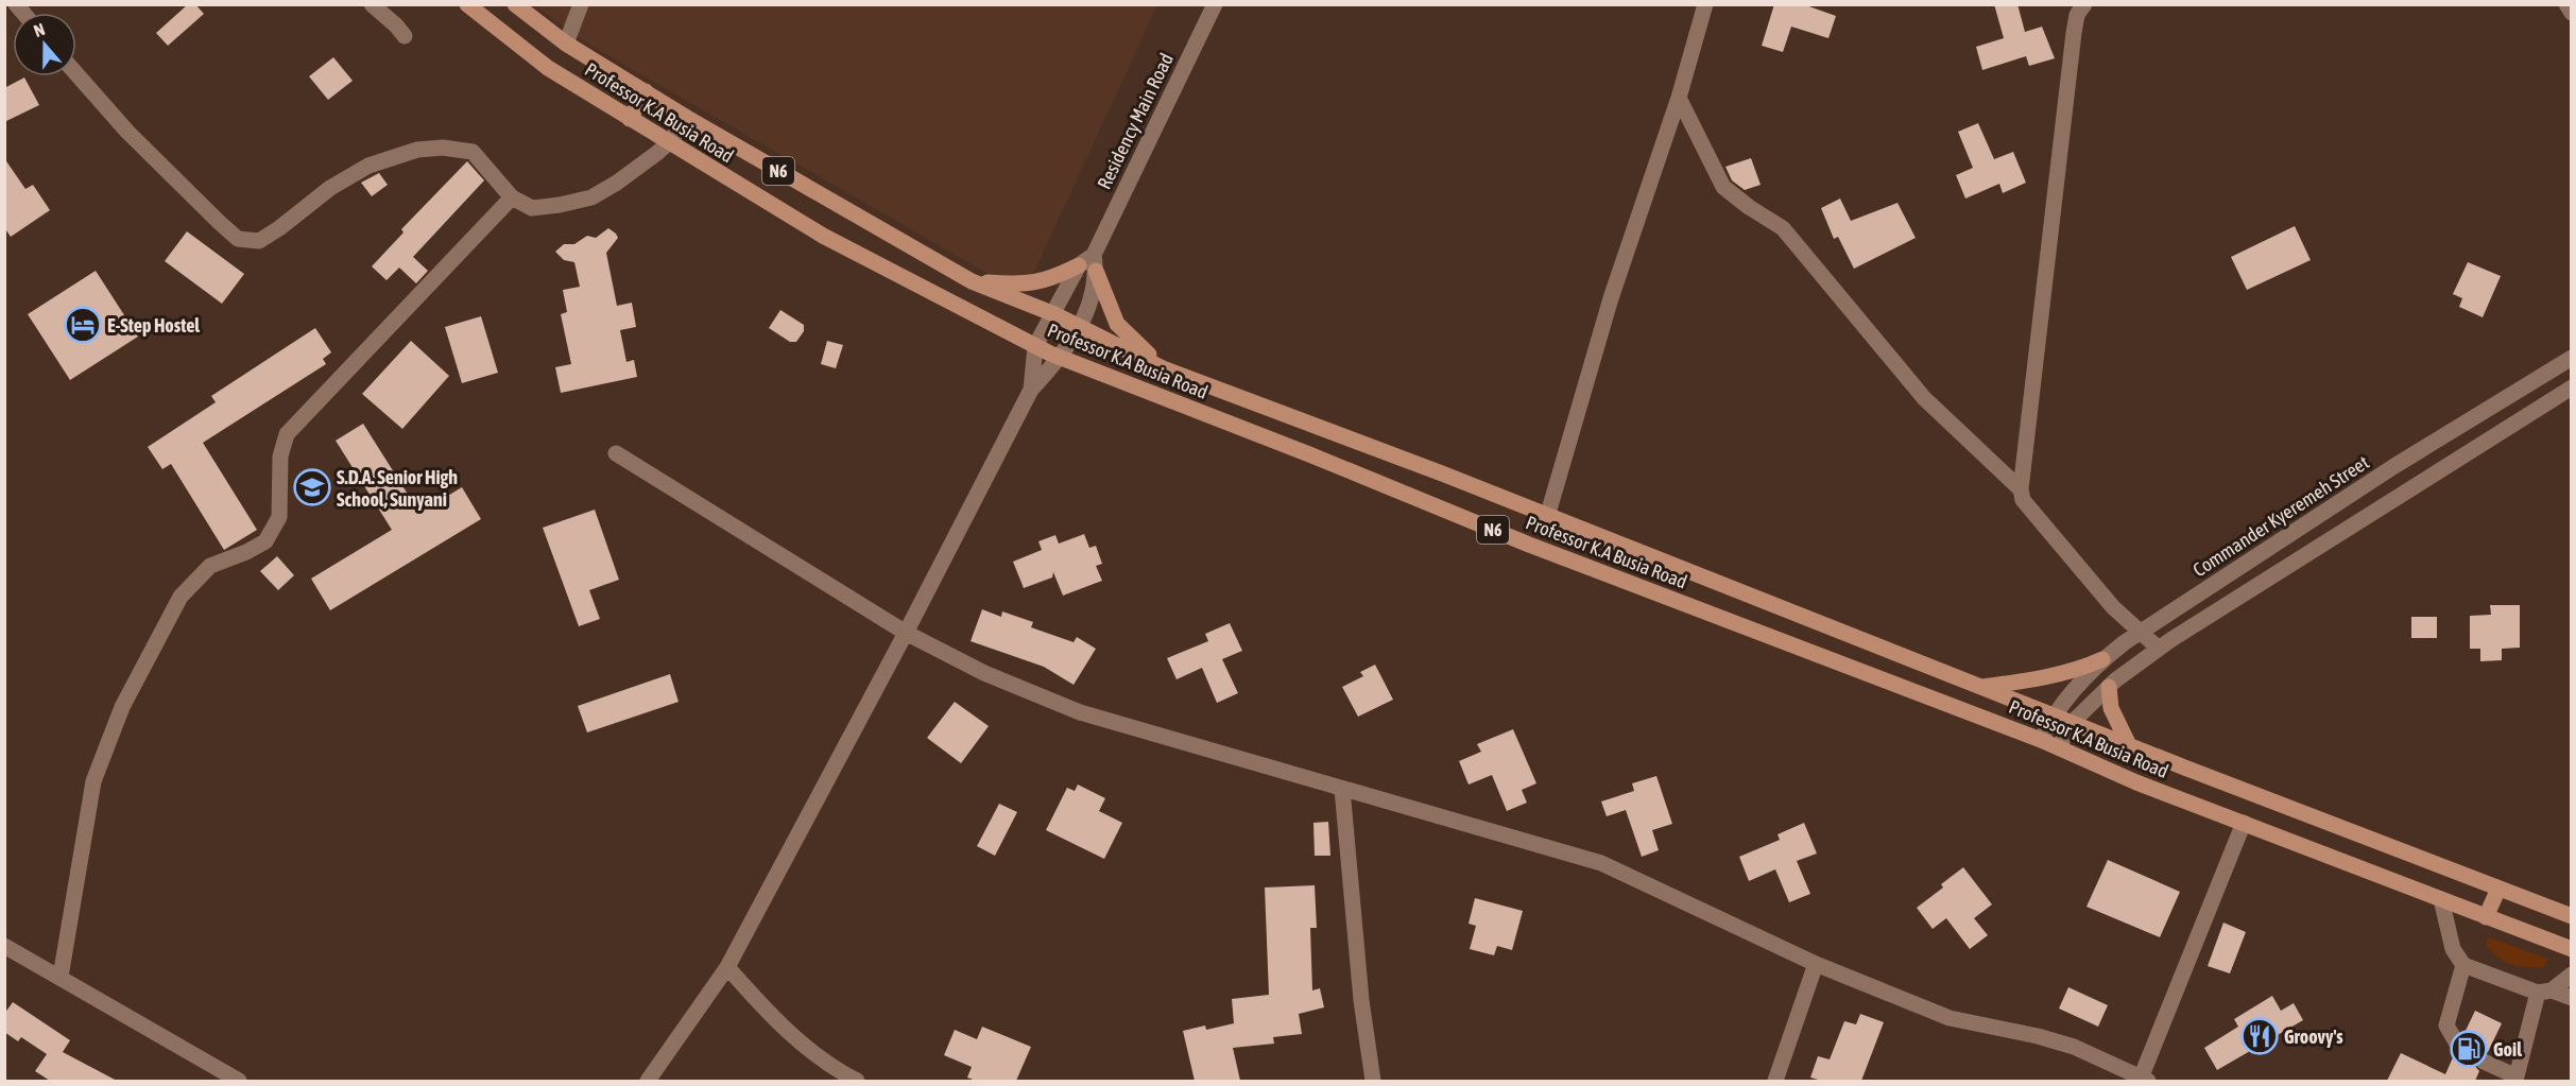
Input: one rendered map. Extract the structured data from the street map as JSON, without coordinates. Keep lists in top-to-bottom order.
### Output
{
  "streets": {
    "main road": ["Professor K.A Busia Road", "N6"],
    "street": ["Residency Main Road", "Commander Kyeremeh Street"]
  },
  "crossings": [
    ["Professor K.A Busia Road", "Residency Main Road"],
    ["Professor K.A Busia Road", "Commander Kyeremeh Street"]
  ],
  "places": {
    "hotel": ["E-Step Hostel"],
    "school or university": ["S.D.A. Senior High School, Sunyani"],
    "restaurant": ["Groovy's"],
    "fuel station": ["Goil"]
  },
  "north": "top"
}
